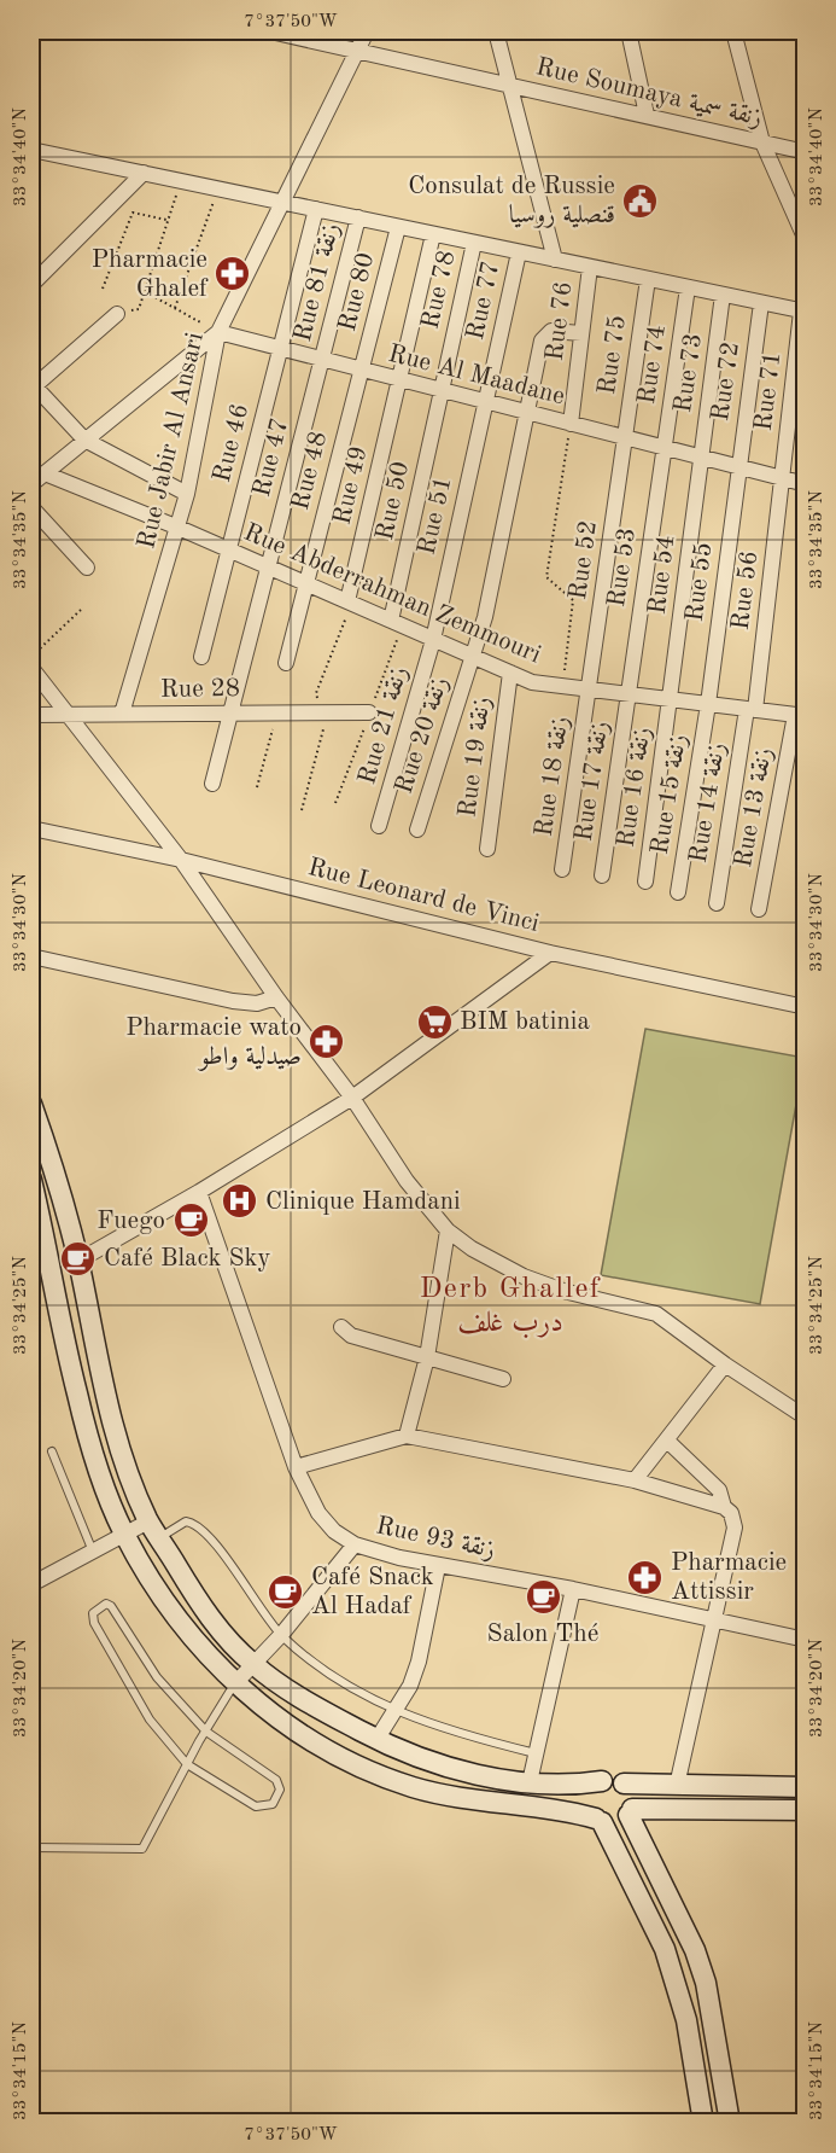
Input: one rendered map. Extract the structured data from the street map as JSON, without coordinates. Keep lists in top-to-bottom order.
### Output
{
  "streets": {
    "street": [
      "Rue Soumaya زنقة سمية",
      "Rue 81 زنقة",
      "Rue 78",
      "Rue 80",
      "Rue 77",
      "Rue 76",
      "Rue 75",
      "Rue 74",
      "Rue 73",
      "Rue Al Maadane",
      "Rue 72",
      "Rue 71",
      "Rue Jabir Al Ansari",
      "Rue 46",
      "Rue 47",
      "Rue 48",
      "Rue 49",
      "Rue 50",
      "Rue 51",
      "Rue 52",
      "Rue 53",
      "Rue 54",
      "Rue 55",
      "Rue 56",
      "Rue Abderrahman Zemmouri",
      "Rue 28",
      "Rue 21 زنقة",
      "Rue 20 زنقة",
      "Rue 19 زنقة",
      "Rue 18 زنقة",
      "Rue 17 زنقة",
      "Rue 16 زنقة",
      "Rue 15 زنقة",
      "Rue 14 زنقة",
      "Rue 13 زنقة",
      "Rue Leonard de Vinci",
      "Rue 93 زنقة"
    ]
  },
  "crossings": [
    ["Rue Soumaya زنقة سمية", "Rue Jabir Al Ansari"],
    ["Rue 81 زنقة", "Rue Al Maadane"],
    ["Rue 81 زنقة", "Rue 47"],
    ["Rue 78", "Rue Al Maadane"],
    ["Rue 78", "Rue 50"],
    ["Rue 80", "Rue Al Maadane"],
    ["Rue 80", "Rue 48"],
    ["Rue 77", "Rue Al Maadane"],
    ["Rue 77", "Rue 51"],
    ["Rue 76", "Rue Al Maadane"],
    ["Rue 76", "Rue 20 زنقة"],
    ["Rue 75", "Rue Al Maadane"],
    ["Rue 75", "Rue 52"],
    ["Rue 74", "Rue Al Maadane"],
    ["Rue 74", "Rue 53"],
    ["Rue 73", "Rue Al Maadane"],
    ["Rue 73", "Rue 54"],
    ["Rue Al Maadane", "Rue 72"],
    ["Rue Al Maadane", "Rue 71"],
    ["Rue Al Maadane", "Rue Jabir Al Ansari"],
    ["Rue Al Maadane", "Rue 46"],
    ["Rue Al Maadane", "Rue 47"],
    ["Rue Al Maadane", "Rue 48"],
    ["Rue Al Maadane", "Rue 49"],
    ["Rue Al Maadane", "Rue 50"],
    ["Rue Al Maadane", "Rue 51"],
    ["Rue Al Maadane", "Rue 52"],
    ["Rue Al Maadane", "Rue 53"],
    ["Rue Al Maadane", "Rue 54"],
    ["Rue Al Maadane", "Rue 55"],
    ["Rue Al Maadane", "Rue 56"],
    ["Rue Al Maadane", "Rue 20 زنقة"],
    ["Rue 72", "Rue 55"],
    ["Rue 71", "Rue 56"],
    ["Rue Jabir Al Ansari", "Rue Abderrahman Zemmouri"],
    ["Rue Jabir Al Ansari", "Rue 28"],
    ["Rue 46", "Rue Abderrahman Zemmouri"],
    ["Rue 47", "Rue Abderrahman Zemmouri"],
    ["Rue 47", "Rue 28"],
    ["Rue 48", "Rue Abderrahman Zemmouri"],
    ["Rue 49", "Rue Abderrahman Zemmouri"],
    ["Rue 50", "Rue Abderrahman Zemmouri"],
    ["Rue 51", "Rue Abderrahman Zemmouri"],
    ["Rue 51", "Rue 21 زنقة"],
    ["Rue 52", "Rue Abderrahman Zemmouri"],
    ["Rue 52", "Rue 18 زنقة"],
    ["Rue 53", "Rue Abderrahman Zemmouri"],
    ["Rue 53", "Rue 17 زنقة"],
    ["Rue 54", "Rue Abderrahman Zemmouri"],
    ["Rue 54", "Rue 16 زنقة"],
    ["Rue 55", "Rue Abderrahman Zemmouri"],
    ["Rue 55", "Rue 15 زنقة"],
    ["Rue 56", "Rue Abderrahman Zemmouri"],
    ["Rue 56", "Rue 14 زنقة"],
    ["Rue Abderrahman Zemmouri", "Rue 21 زنقة"],
    ["Rue Abderrahman Zemmouri", "Rue 20 زنقة"],
    ["Rue Abderrahman Zemmouri", "Rue 19 زنقة"],
    ["Rue Abderrahman Zemmouri", "Rue 18 زنقة"],
    ["Rue Abderrahman Zemmouri", "Rue 17 زنقة"],
    ["Rue Abderrahman Zemmouri", "Rue 16 زنقة"],
    ["Rue Abderrahman Zemmouri", "Rue 15 زنقة"],
    ["Rue Abderrahman Zemmouri", "Rue 14 زنقة"],
    ["Rue Abderrahman Zemmouri", "Rue 13 زنقة"]
  ],
  "districts": ["Derb Ghallef درب غلف"],
  "places": {
    "public building": ["Consulat de Russie قنصلية روسيا"],
    "pharmacy": ["Pharmacie Ghalef", "Pharmacie wato صيدلية واطو", "Pharmacie Attissir"],
    "supermarket": ["BIM batinia"],
    "hospital": ["Clinique Hamdani"],
    "cafe": [
      "Fuego",
      "Café Black Sky",
      "Café Snack Al Hadaf",
      "Salon Thé"
    ]
  },
  "coordinates": [
    "7°37'50\"W",
    "33°34'40\"N",
    "33°34'35\"N",
    "33°34'30\"N",
    "33°34'25\"N",
    "33°34'20\"N",
    "33°34'15\"N"
  ]
}
